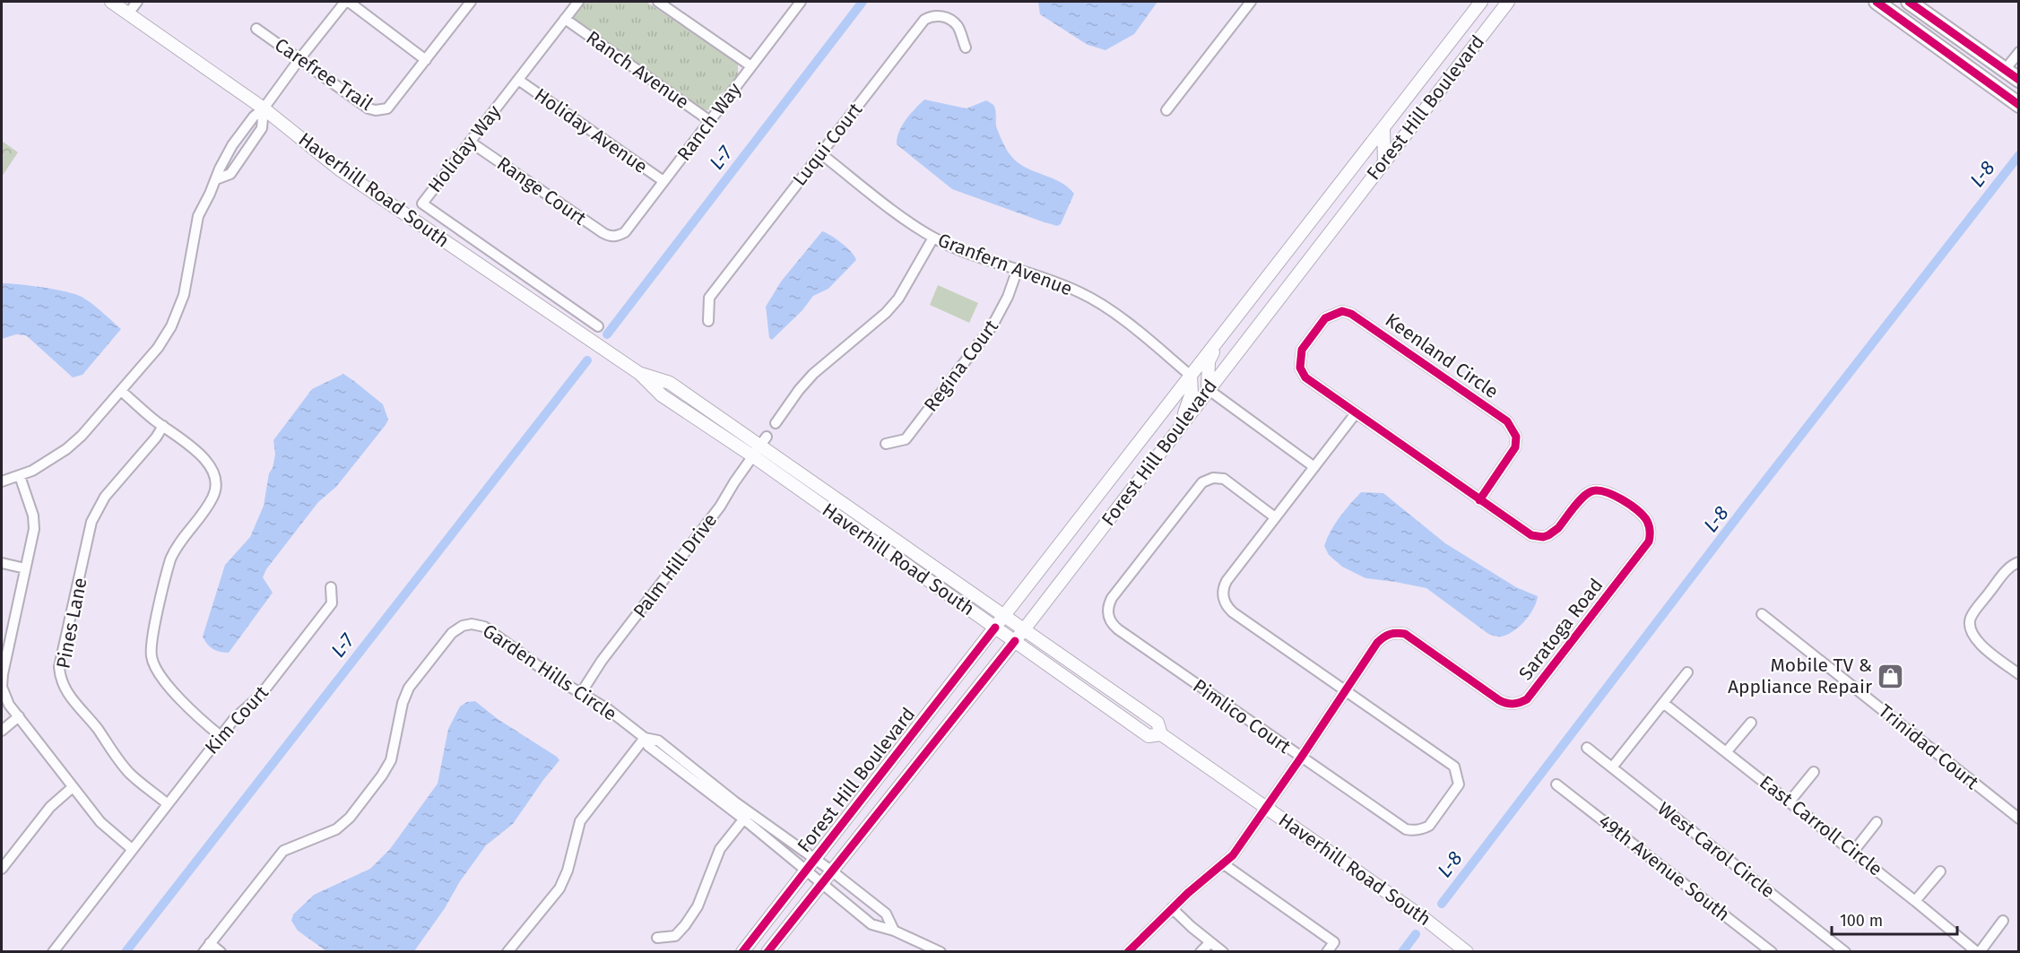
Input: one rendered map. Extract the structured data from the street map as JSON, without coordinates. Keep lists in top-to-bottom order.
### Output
{
  "streets": {
    "main road": ["Forest Hill Boulevard", "Haverhill Road South"],
    "street": [
      "Ranch Avenue",
      "Carefree Trail",
      "Ranch Way",
      "Holiday Avenue",
      "Luqui Court",
      "Holiday Way",
      "Range Court",
      "Granfern Avenue",
      "Keenland Circle",
      "Regina Court",
      "Palm Hill Drive",
      "Pines Lane",
      "Saratoga Road",
      "Garden Hills Circle",
      "Pimlico Court",
      "Kim Court",
      "Trinidad Court",
      "East Carroll Circle",
      "West Carol Circle",
      "49th Avenue South"
    ]
  },
  "crossings": [
    ["Ranch Avenue", "Ranch Way"],
    ["Ranch Avenue", "Holiday Way"],
    ["Forest Hill Boulevard", "Haverhill Road South"],
    ["Forest Hill Boulevard", "Granfern Avenue"],
    ["Forest Hill Boulevard", "Garden Hills Circle"],
    ["Ranch Way", "Holiday Avenue"],
    ["Ranch Way", "Range Court"],
    ["Holiday Avenue", "Holiday Way"],
    ["Luqui Court", "Granfern Avenue"],
    ["Holiday Way", "Range Court"],
    ["Haverhill Road South", "Palm Hill Drive"],
    ["Haverhill Road South", "Saratoga Road"],
    ["Granfern Avenue", "Regina Court"],
    ["Keenland Circle", "Saratoga Road"],
    ["Keenland Circle", "Pimlico Court"],
    ["Palm Hill Drive", "Garden Hills Circle"],
    ["Pines Lane", "Kim Court"],
    ["Saratoga Road", "Pimlico Court"]
  ],
  "water": ["L-7", "L-8"],
  "places": {
    "shop": ["Mobile TV & Appliance Repair"]
  },
  "scale_bar": "100 m"
}
